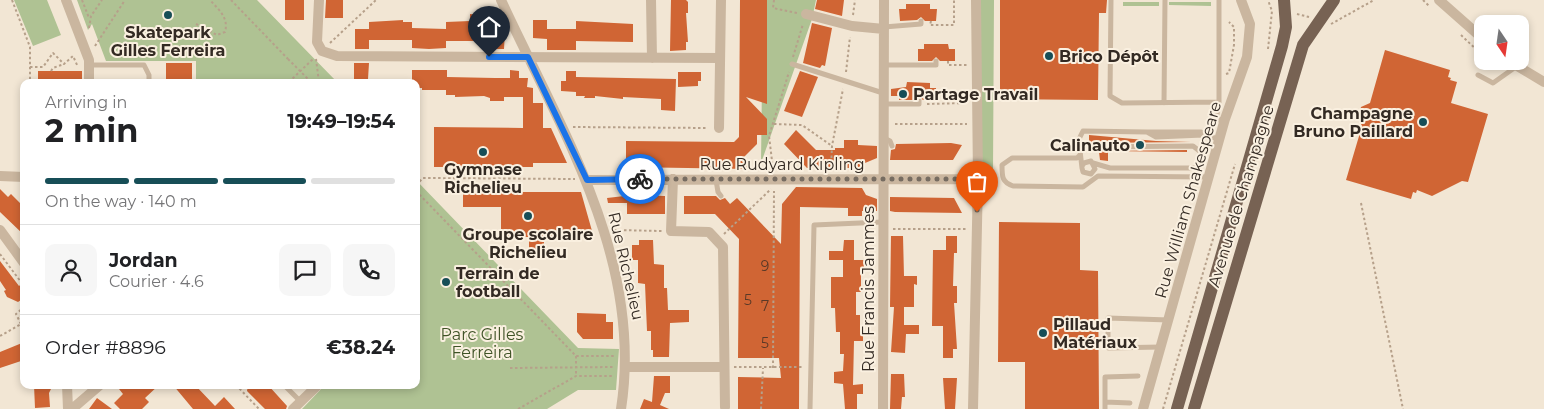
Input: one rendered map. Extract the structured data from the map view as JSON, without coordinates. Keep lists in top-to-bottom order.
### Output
{
  "streets": {
    "main road": ["Avenue de Champagne"],
    "street": [
      "Rue Rudyard Kipling",
      "Rue William Shakespeare",
      "Rue Richelieu",
      "Rue Francis Jammes"
    ]
  },
  "crossings": [
    ["Rue Rudyard Kipling", "Rue Richelieu"],
    ["Rue Rudyard Kipling", "Rue Francis Jammes"]
  ],
  "parks": ["Parc Gilles Ferreira"],
  "places": [
    "Skatepark Gilles Ferreira",
    "Brico Dépôt",
    "Partage Travail",
    "Champagne Bruno Paillard",
    "Calinauto",
    "Gymnase Richelieu",
    "Groupe scolaire Richelieu",
    "Terrain de football",
    "Pillaud Matériaux"
  ],
  "house_numbers": [
    "9",
    "5",
    "7",
    "5"
  ],
  "north": "bottom",
  "page": {
    "heading": ["2 min", "Arriving in", "19:49–19:54"],
    "panel": [
      "Jordan",
      "Courier · 4.6",
      "Order #8896",
      "€38.24"
    ],
    "bar": "On the way · 140 m"
  }
}
